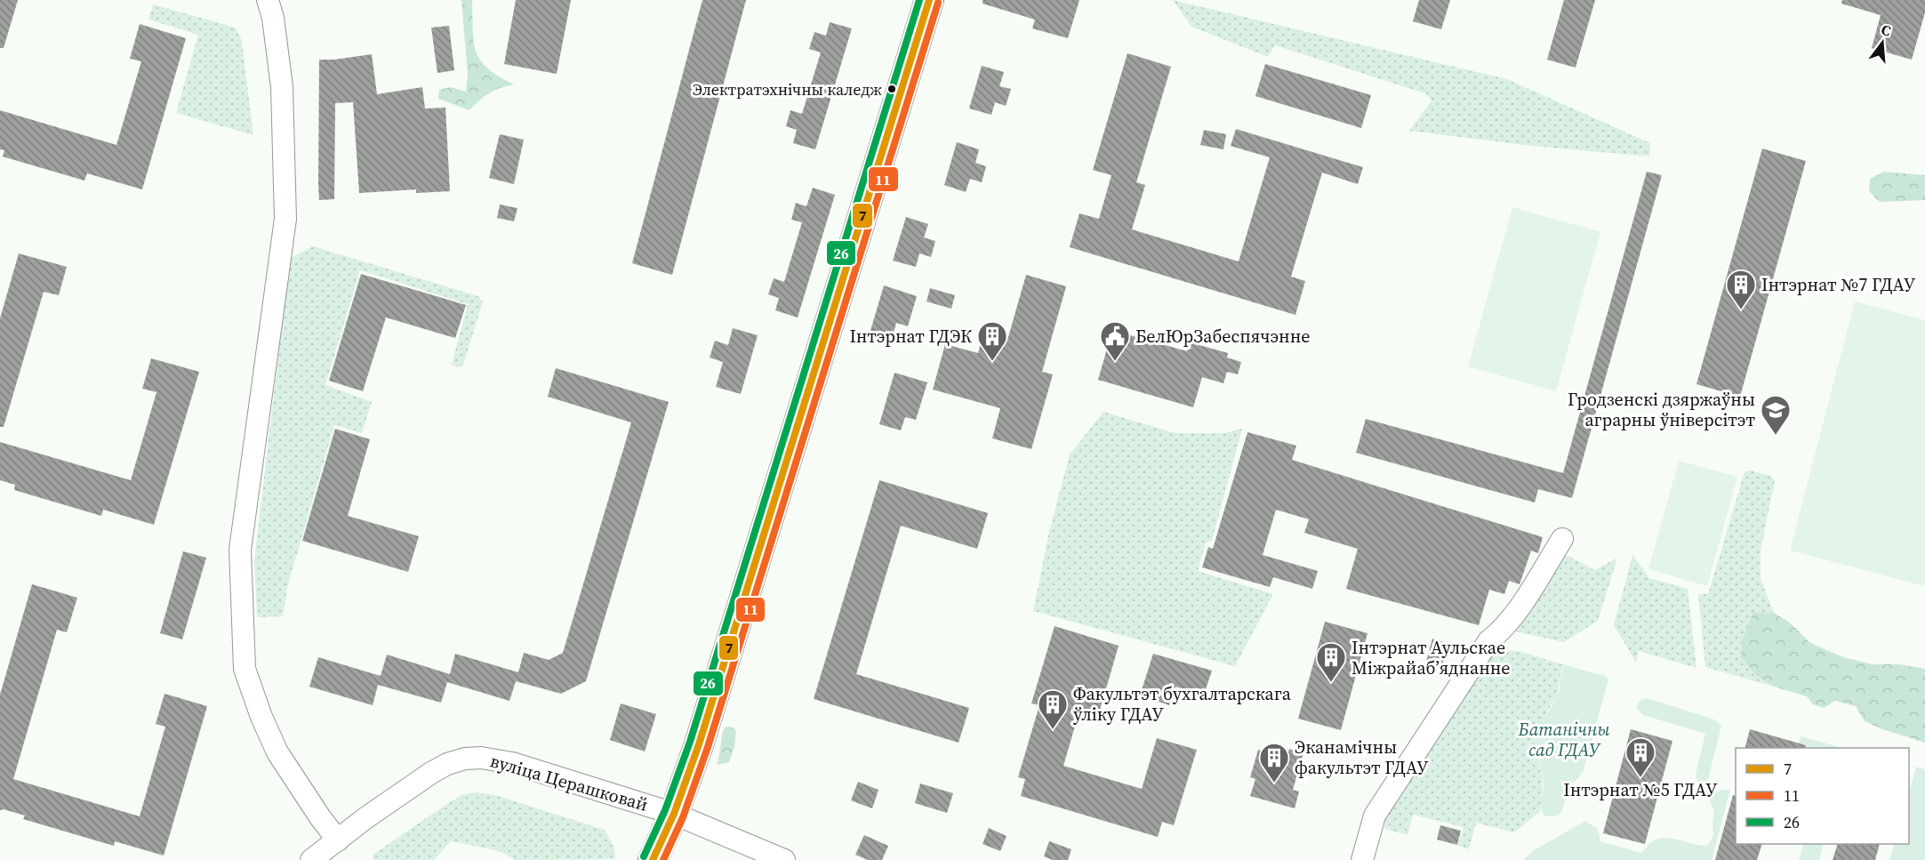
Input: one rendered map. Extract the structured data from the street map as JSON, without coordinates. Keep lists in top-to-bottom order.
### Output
{
  "streets": {
    "street": ["вуліца Церашковай"]
  },
  "parks": ["Батанічны сад ГДАУ"],
  "places": {
    "other": ["Электратэхнічны каледж"],
    "building": [
      "Інтэрнат №7 ГДАУ",
      "Інтэрнат ГДЭК",
      "Інтэрнат Аульскае Міжрайабʼяднанне",
      "Факультэт бухгалтарскага ўліку ГДАУ",
      "Інтэрнат №5 ГДАУ",
      "Эканамічны факультэт ГДАУ"
    ],
    "public building": ["БелЮрЗабеспячэнне"],
    "school or university": ["Гродзенскі дзяржаўны аграрны ўніверсітэт"]
  },
  "lines": ["transit line 7", "transit line 26", "transit line 11"],
  "legend": ["7", "11", "26"],
  "north": "top"
}
